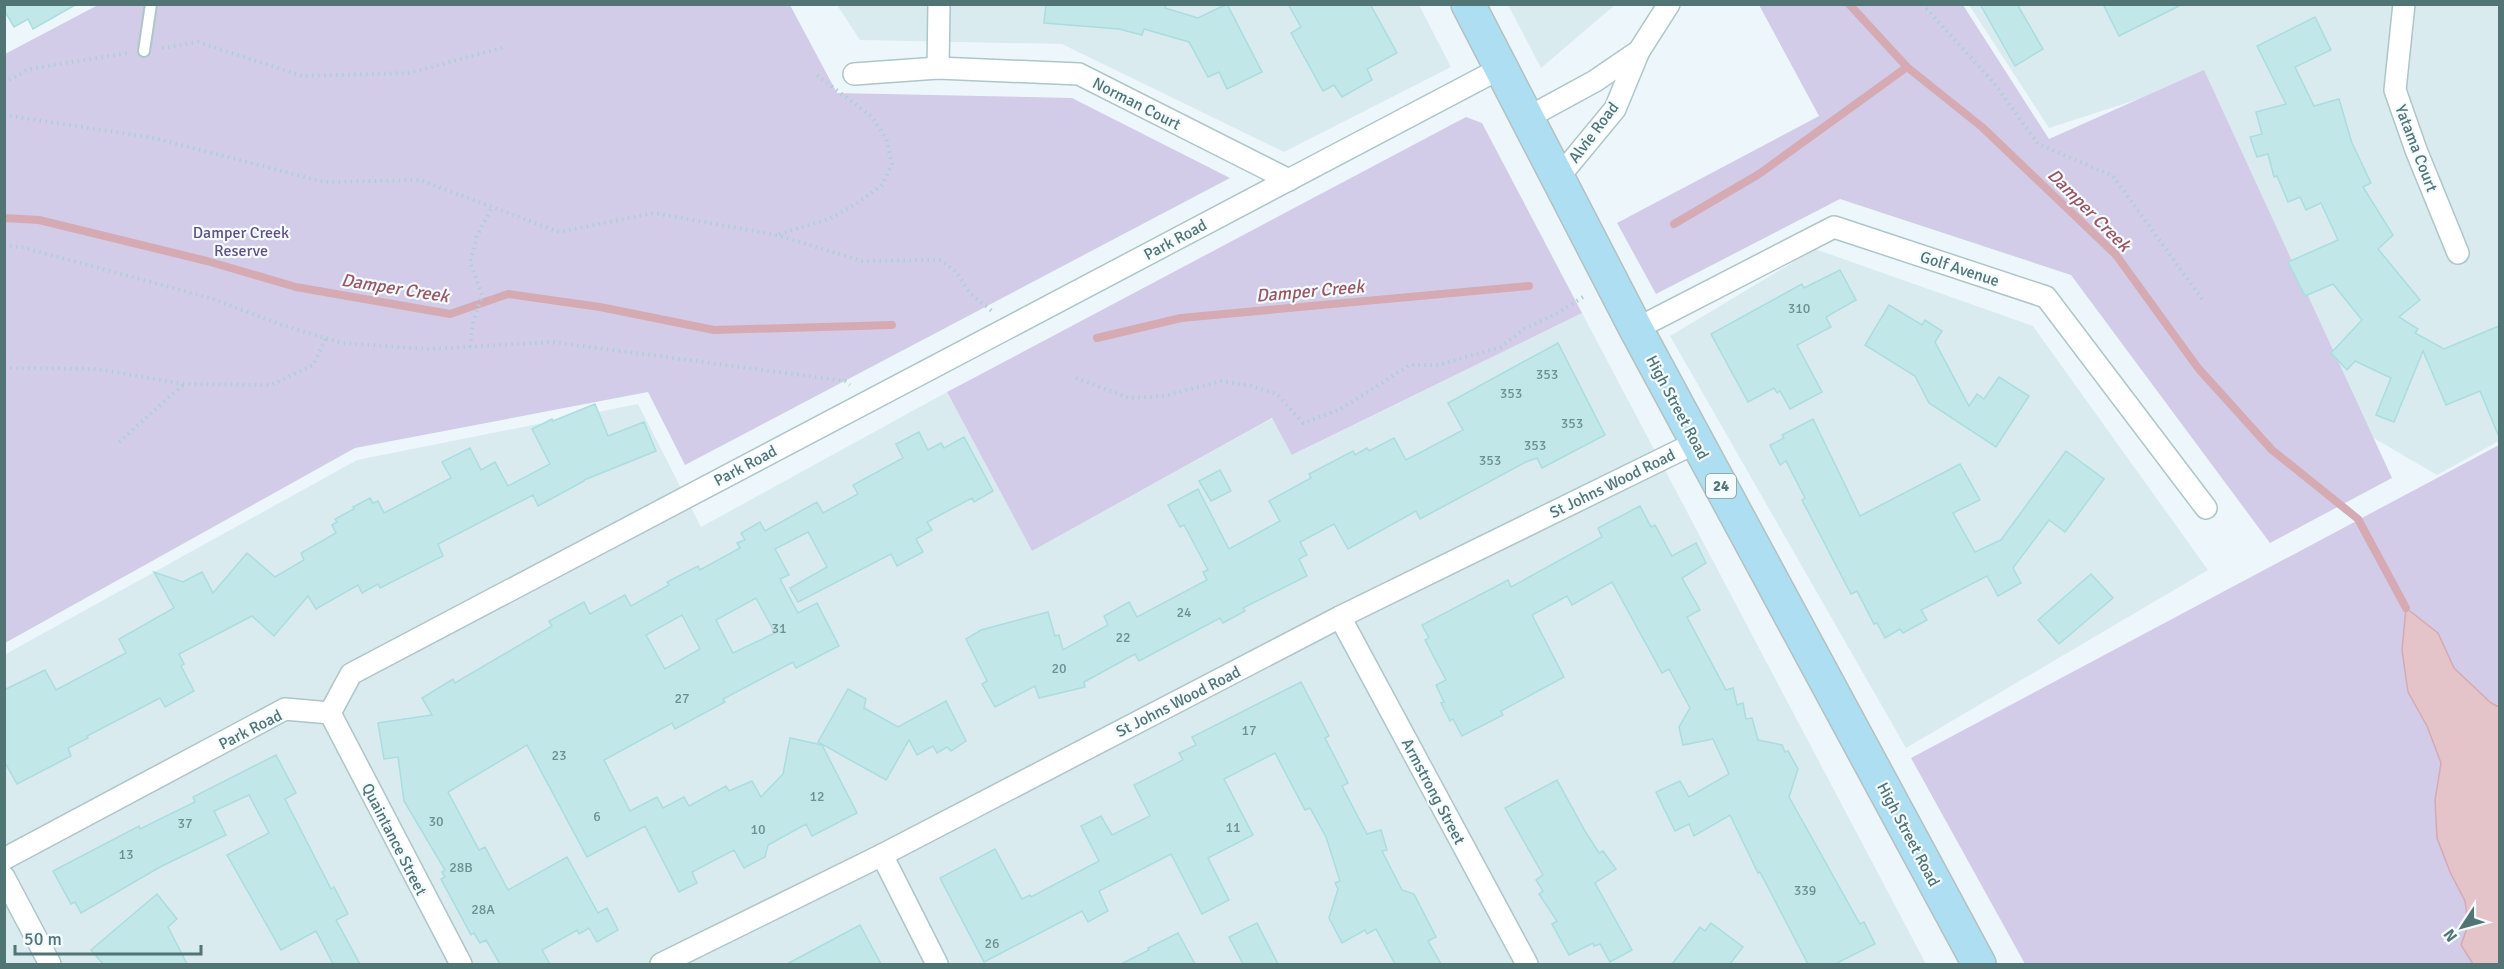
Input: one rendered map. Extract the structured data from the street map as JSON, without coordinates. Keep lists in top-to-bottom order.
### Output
{
  "streets": {
    "main road": ["High Street Road", "24"],
    "street": [
      "Norman Court",
      "Alvie Road",
      "Yatama Court",
      "Park Road",
      "Golf Avenue",
      "St Johns Wood Road",
      "Armstrong Street",
      "Quaintance Street"
    ]
  },
  "crossings": [
    ["Norman Court", "Park Road"],
    ["Alvie Road", "High Street Road"],
    ["Park Road", "High Street Road"],
    ["Park Road", "Quaintance Street"],
    ["Golf Avenue", "High Street Road"],
    ["High Street Road", "St Johns Wood Road"],
    ["St Johns Wood Road", "Armstrong Street"]
  ],
  "water": ["Damper Creek"],
  "parks": ["Damper Creek Reserve"],
  "house_numbers": [
    "310",
    "353",
    "353",
    "353",
    "353",
    "353",
    "24",
    "31",
    "22",
    "20",
    "27",
    "17",
    "23",
    "12",
    "6",
    "30",
    "37",
    "11",
    "10",
    "13",
    "28B",
    "339",
    "28A",
    "26"
  ],
  "scale_bar": "50 m",
  "north": "bottom left"
}
